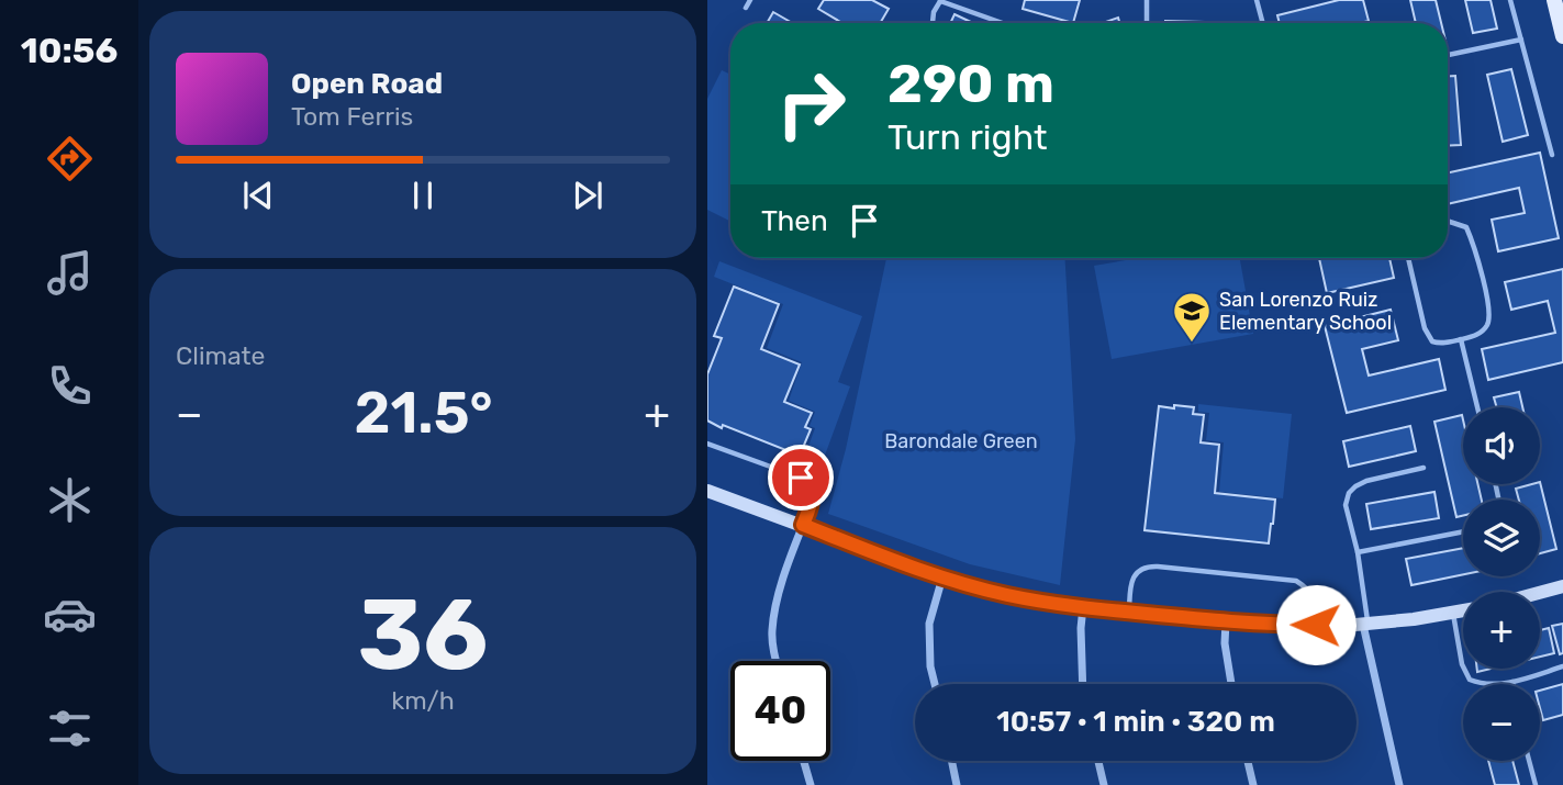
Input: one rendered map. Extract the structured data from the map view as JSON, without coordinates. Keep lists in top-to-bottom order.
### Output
{
  "parks": ["Barondale Green"],
  "places": {
    "school or university": ["San Lorenzo Ruiz Elementary School"]
  },
  "page": {
    "tabs": "10:56",
    "turn": ["290 m", "Turn right"],
    "song": ["Open Road", "Tom Ferris"],
    "then": "Then",
    "tile": [
      "Climate",
      ["36", "km/h"]
    ],
    "heat": ["−", "21.5°", "+"],
    "map_buttons": ["+", "−"],
    "limit": "40",
    "trip": "10:57 · 1 min · 320 m"
  }
}
